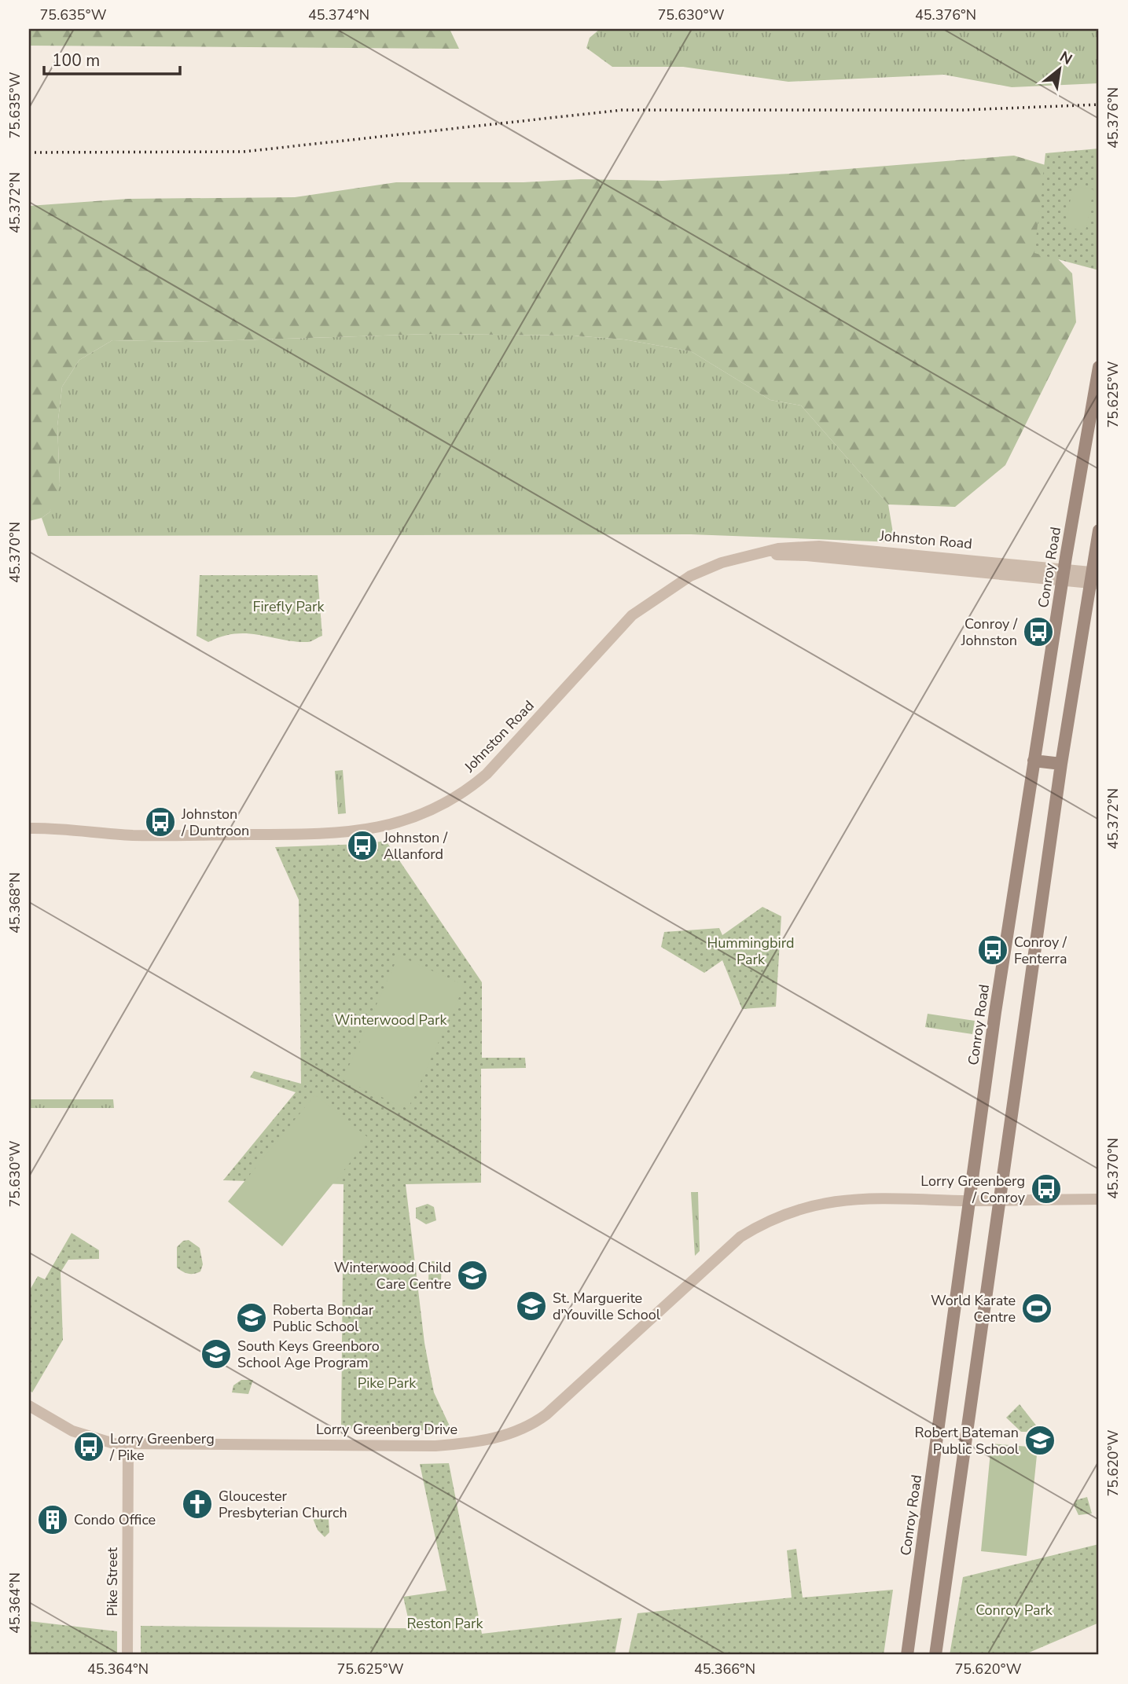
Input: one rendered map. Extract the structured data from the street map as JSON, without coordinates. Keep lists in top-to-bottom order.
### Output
{
  "streets": {
    "main road": ["Conroy Road"],
    "street": ["Johnston Road", "Lorry Greenberg Drive", "Pike Street"]
  },
  "crossings": [
    ["Johnston Road", "Conroy Road"],
    ["Conroy Road", "Lorry Greenberg Drive"],
    ["Lorry Greenberg Drive", "Pike Street"]
  ],
  "parks": [
    "Firefly Park",
    "Hummingbird Park",
    "Winterwood Park",
    "Pike Park",
    "Conroy Park",
    "Reston Park"
  ],
  "places": {
    "bus stop": [
      "Conroy / Johnston",
      "Johnston / Duntroon",
      "Johnston / Allanford",
      "Conroy / Fenterra",
      "Lorry Greenberg / Conroy",
      "Lorry Greenberg / Pike"
    ],
    "school or university": [
      "Winterwood Child Care Centre",
      "St. Marguerite d'Youville School",
      "Roberta Bondar Public School",
      "South Keys Greenboro School Age Program",
      "Robert Bateman Public School"
    ],
    "sports": ["World Karate Centre"],
    "church": ["Gloucester Presbyterian Church"],
    "building": ["Condo Office"]
  },
  "scale_bar": "100 m",
  "north": "top right",
  "coordinates": [
    "75.635°W",
    "45.374°N",
    "75.630°W",
    "45.376°N",
    "45.372°N",
    "75.625°W",
    "45.370°N",
    "45.368°N",
    "75.620°W",
    "45.364°N",
    "45.366°N"
  ]
}
